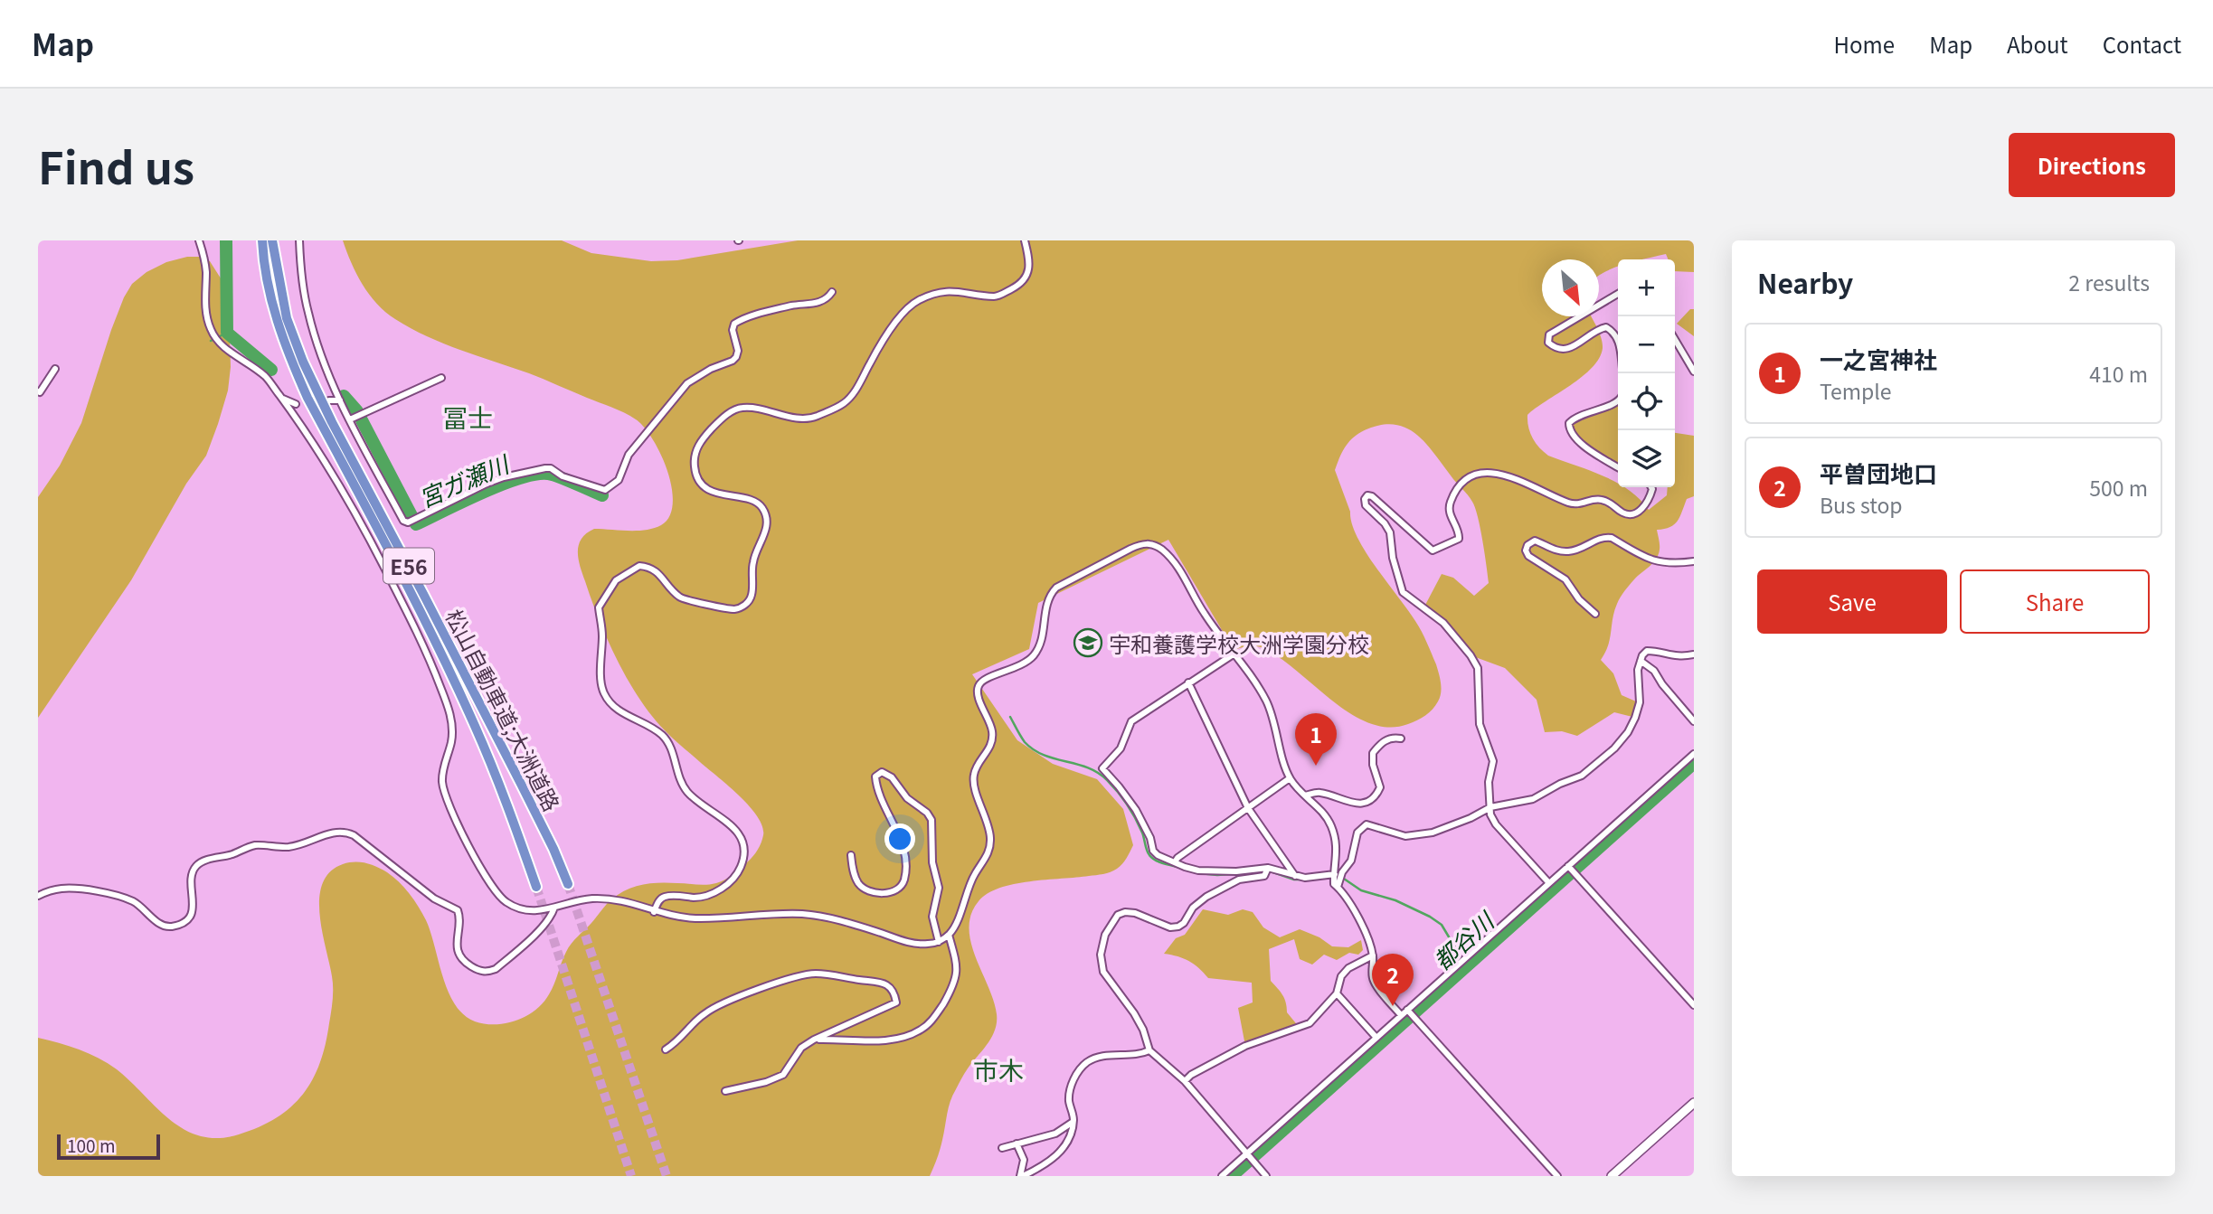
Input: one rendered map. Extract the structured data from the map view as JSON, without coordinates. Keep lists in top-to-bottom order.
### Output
{
  "streets": {
    "highway": ["E56", "松山自動車道;大洲道路"]
  },
  "districts": ["冨士", "市木"],
  "water": ["宮ガ瀬川", "都谷川"],
  "places": {
    "school or university": ["宇和養護学校大洲学園分校"]
  },
  "scale_bar": "100 m",
  "north": "bottom right",
  "page": {
    "header": "Map",
    "nav": [
      "Home",
      "Map",
      "About",
      "Contact"
    ],
    "title": "Find us",
    "buttons": [
      "Directions",
      ["Save", "Share"]
    ],
    "heading": ["Nearby", "2 results"],
    "map_buttons": ["+", "−"],
    "list": [
      {
        "mark": "1",
        "name": "一之宮神社",
        "note": "Temple",
        "value": "410 m"
      },
      {
        "mark": "2",
        "name": "平曽団地口",
        "note": "Bus stop",
        "value": "500 m"
      }
    ],
    "pins": ["1", "2"],
    "scale": "100 m"
  }
}
